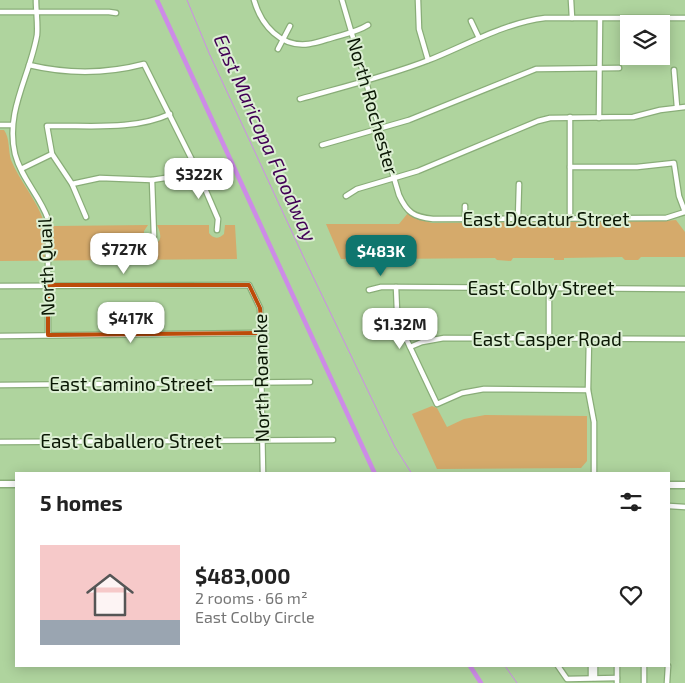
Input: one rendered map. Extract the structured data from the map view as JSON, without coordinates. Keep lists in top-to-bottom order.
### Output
{
  "streets": {
    "street": [
      "North Rochester",
      "East Decatur Street",
      "North Quail",
      "East Colby Street",
      "East Casper Road",
      "North Roanoke",
      "East Camino Street",
      "East Caballero Street"
    ]
  },
  "crossings": [
    ["North Rochester", "East Decatur Street"],
    ["North Quail", "North Roanoke"],
    ["North Roanoke", "East Camino Street"],
    ["North Roanoke", "East Caballero Street"]
  ],
  "water": ["East Maricopa Floodway"],
  "page": {
    "price": [
      "$322K",
      "$727K",
      "$483K",
      "$417K",
      "$1.32M"
    ],
    "heading": "5 homes",
    "list": [
      {
        "name": "$483,000",
        "note": "2 rooms · 66 m² · East Colby Circle"
      }
    ]
  }
}
